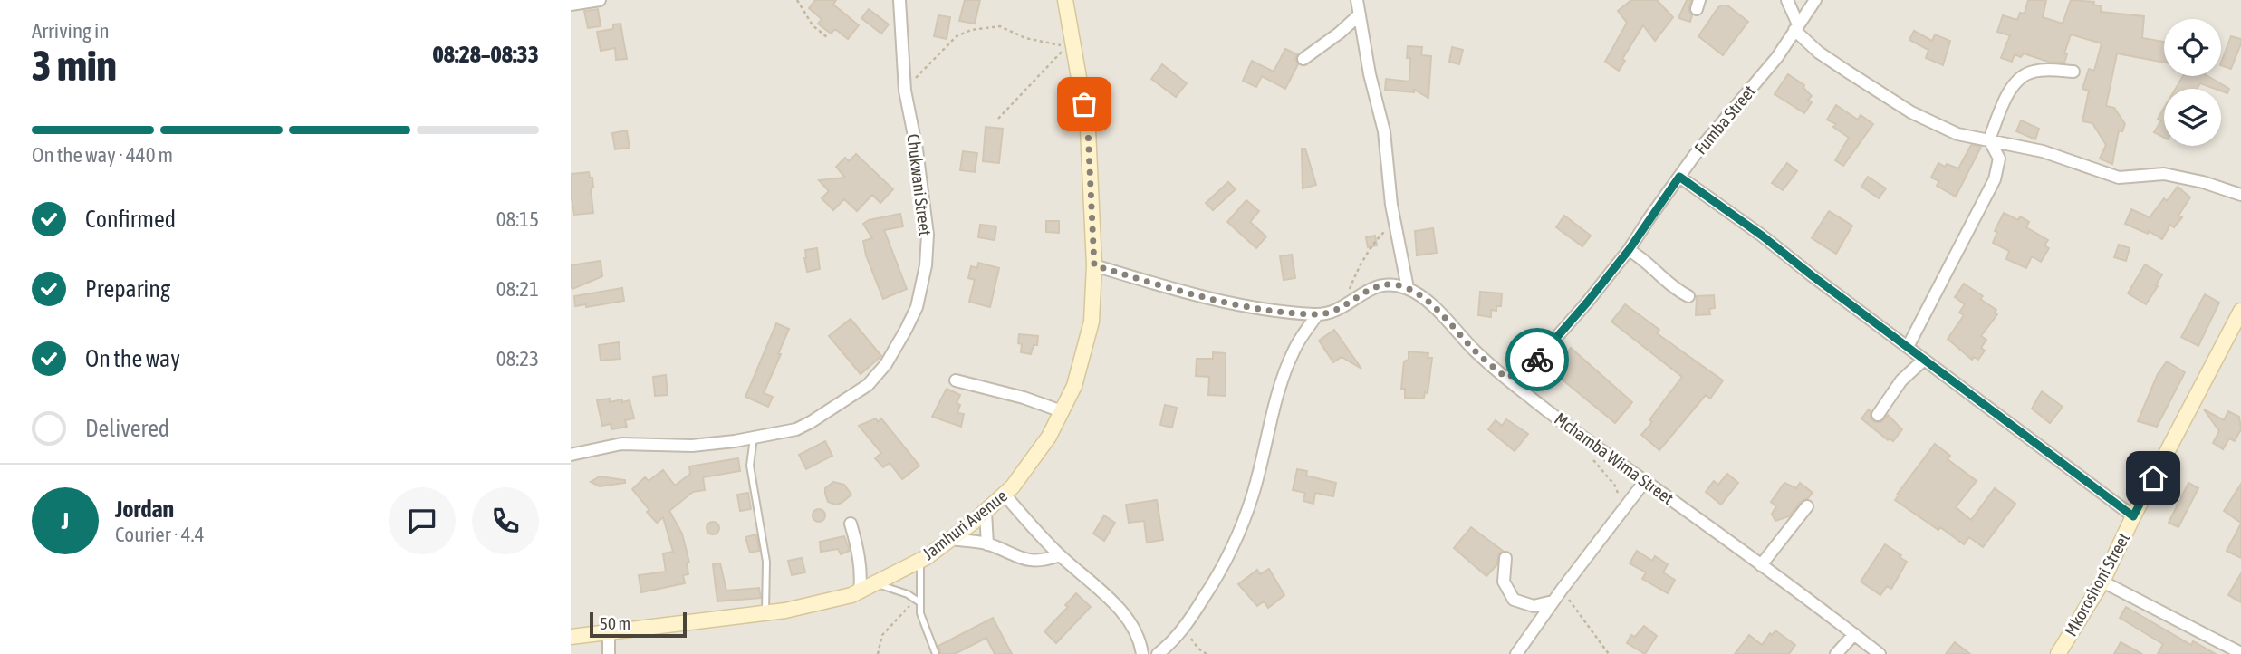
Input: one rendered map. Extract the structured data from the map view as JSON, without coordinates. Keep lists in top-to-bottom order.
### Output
{
  "streets": {
    "street": [
      "Fumba Street",
      "Chukwani Street",
      "Mchamba Wima Street",
      "Jamhuri Avenue",
      "Mkoroshoni Street"
    ]
  },
  "crossings": [
    ["Fumba Street", "Mchamba Wima Street"]
  ],
  "scale_bar": "50 m",
  "page": {
    "heading": ["3 min", "Arriving in", "08:28–08:33"],
    "panel": ["Jordan", "Courier · 4.4"],
    "bar": "On the way · 440 m",
    "list": [
      ["Confirmed", "08:15"],
      ["Preparing", "08:21"],
      ["On the way", "08:23"],
      "Delivered"
    ],
    "round": "J",
    "scale": "50 m"
  }
}
